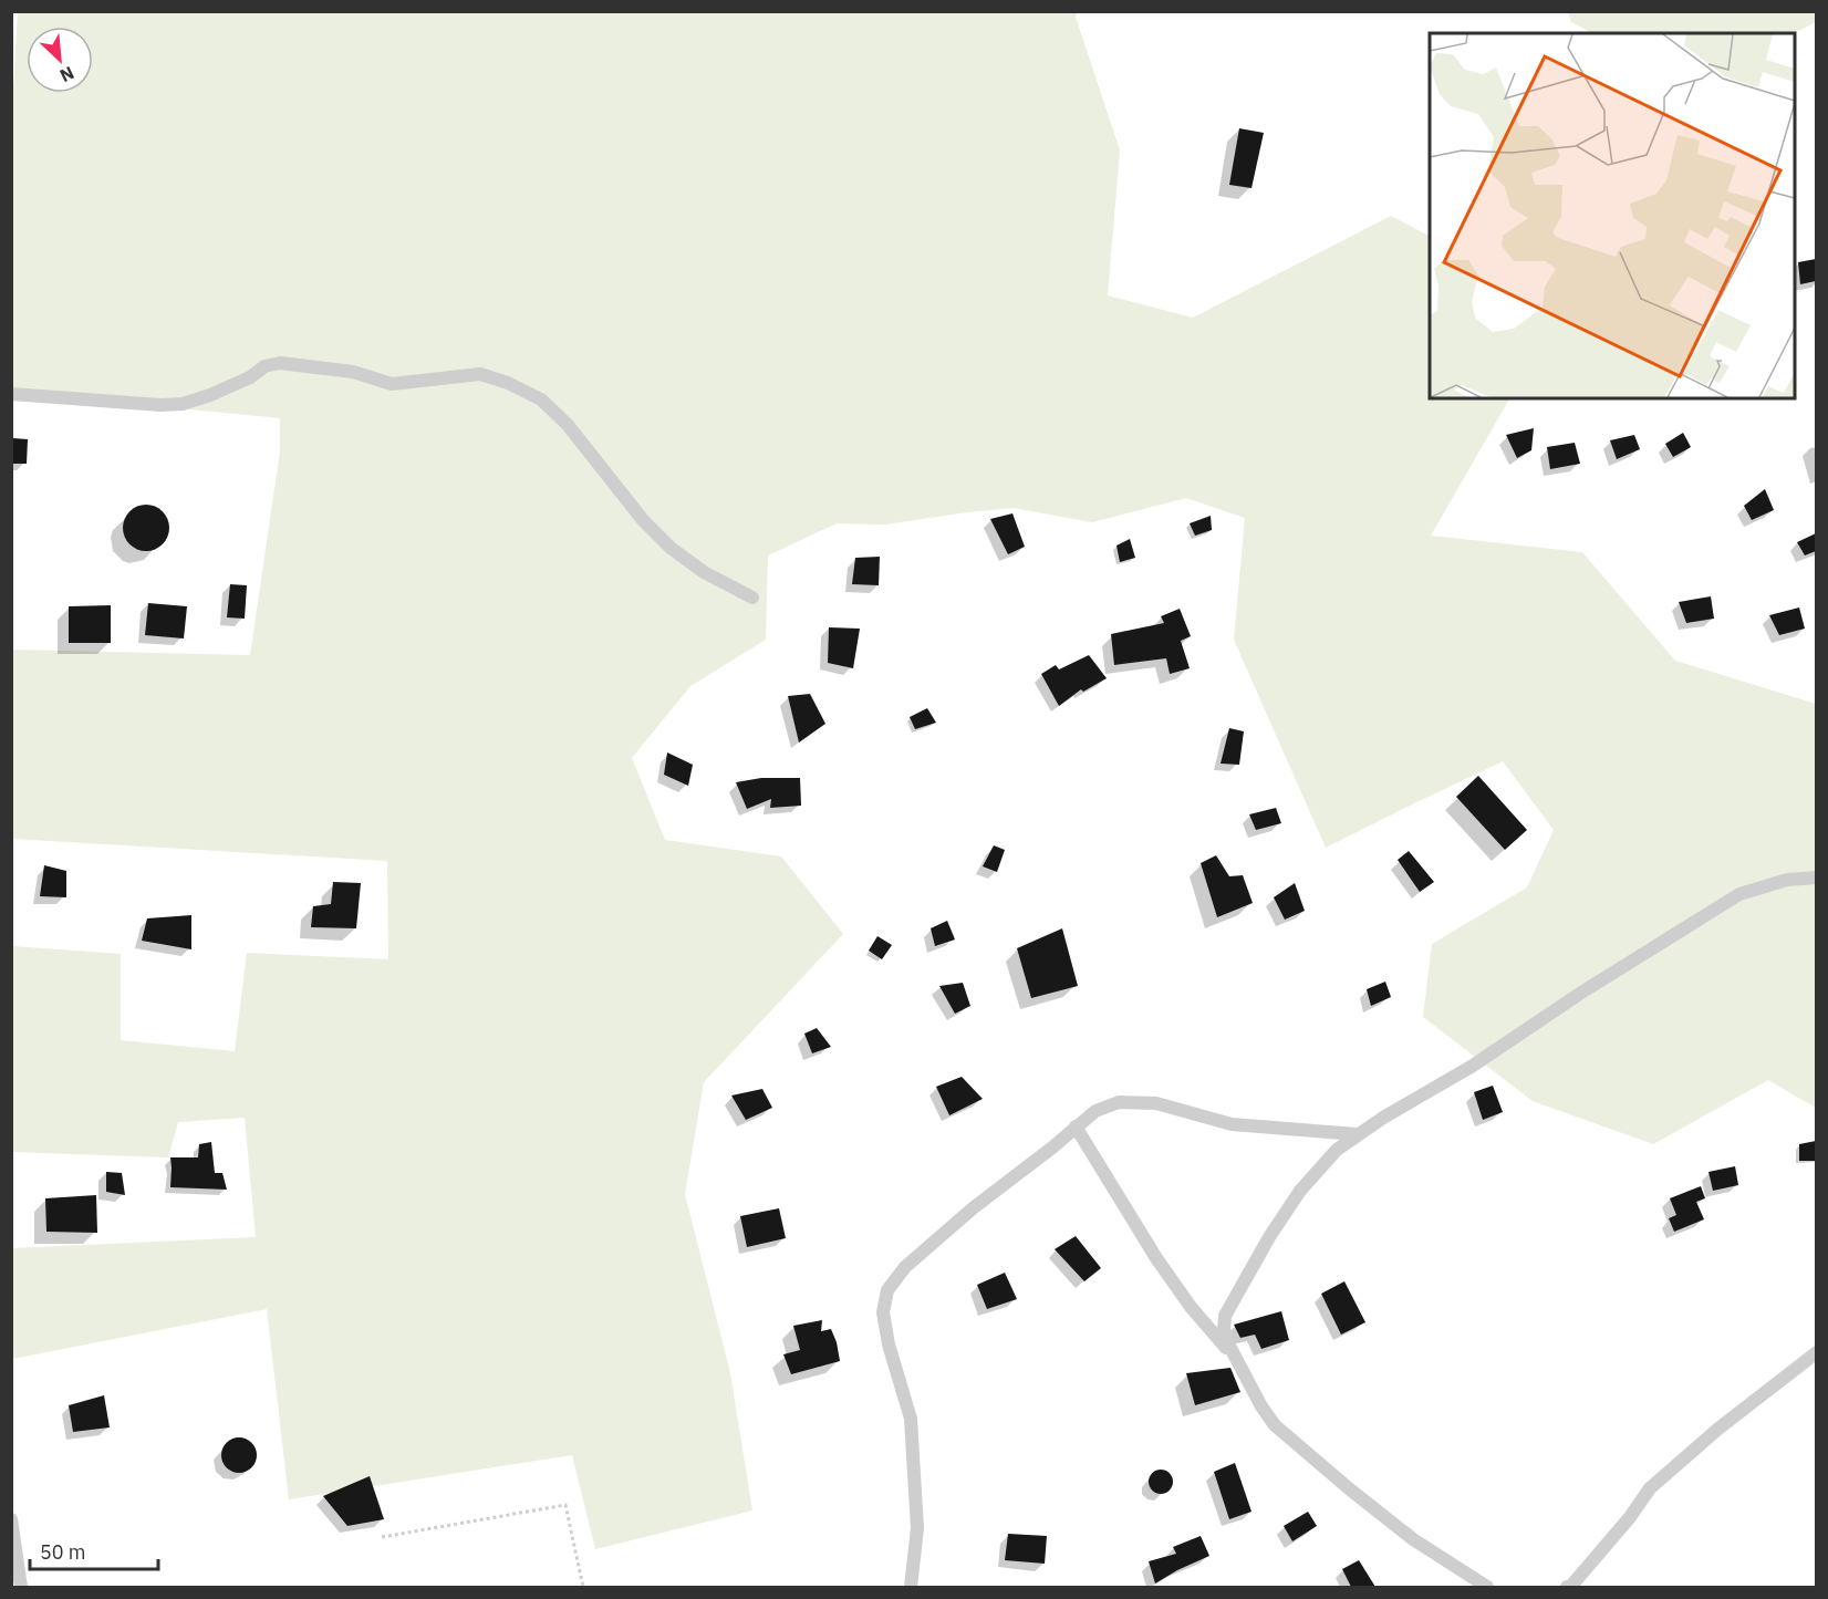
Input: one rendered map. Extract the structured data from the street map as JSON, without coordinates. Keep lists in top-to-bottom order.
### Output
{
  "scale_bar": "50 m",
  "north": "bottom right"
}
